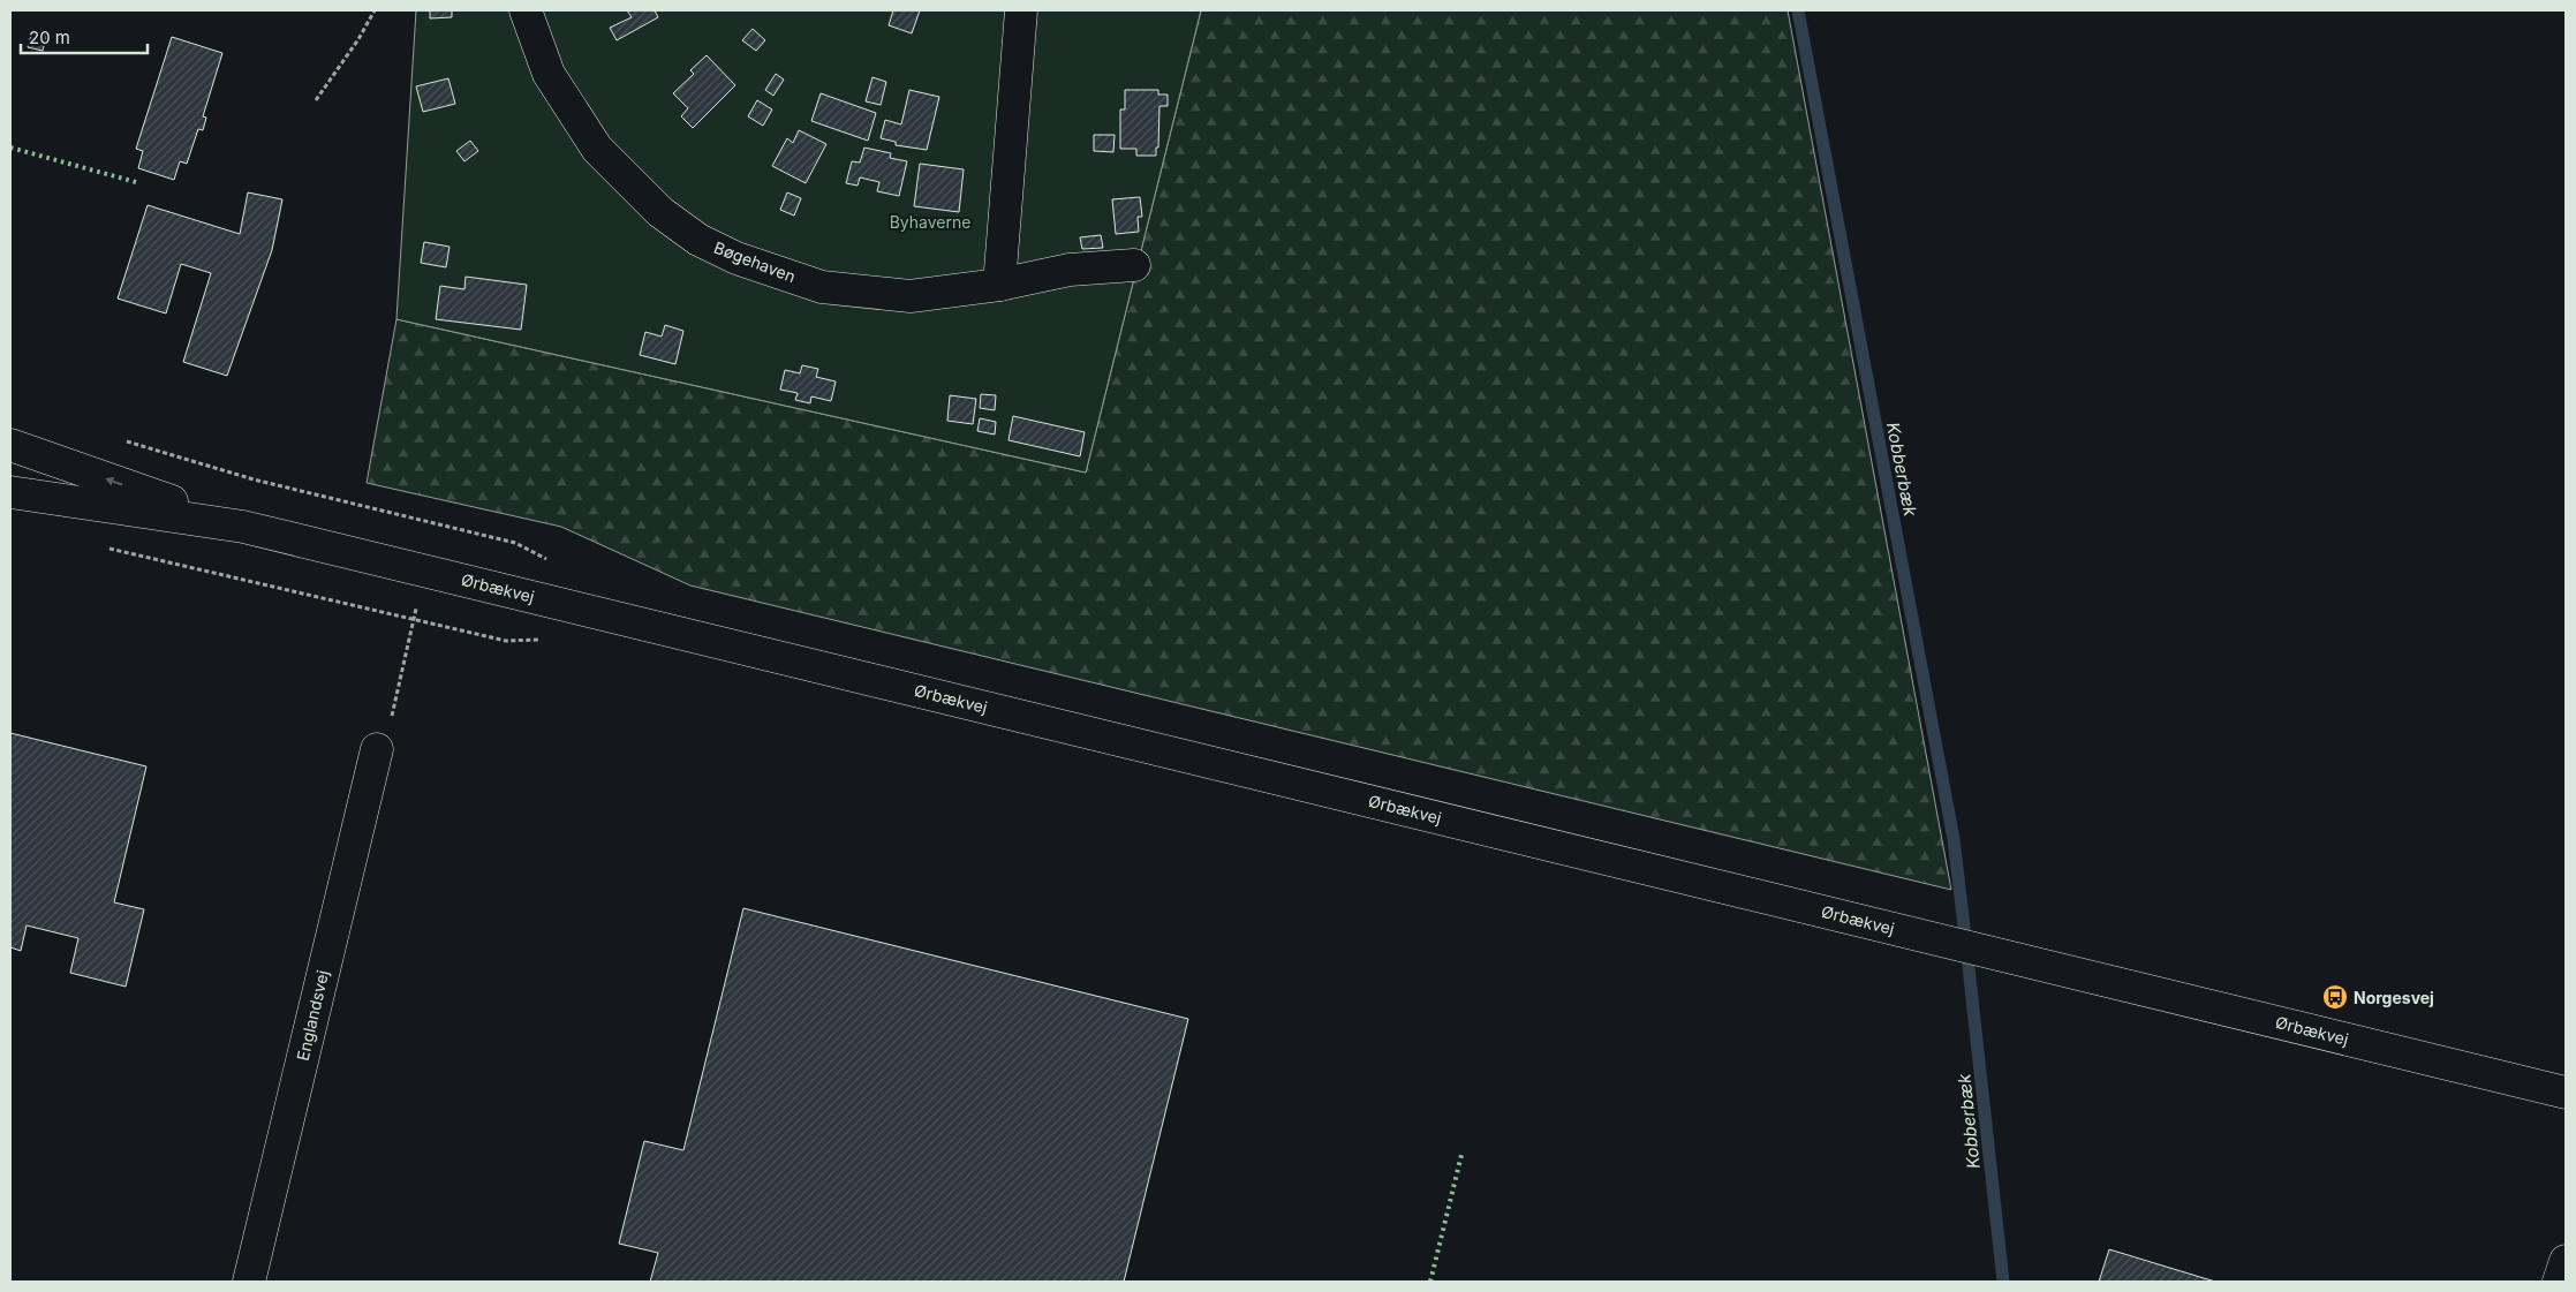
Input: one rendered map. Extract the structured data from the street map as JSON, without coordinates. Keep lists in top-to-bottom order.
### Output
{
  "streets": {
    "street": ["Bøgehaven", "Ørbækvej", "Englandsvej"]
  },
  "water": ["Kobberbæk"],
  "parks": ["Byhaverne"],
  "places": {
    "bus stop": ["Norgesvej"]
  },
  "scale_bar": "20 m"
}
